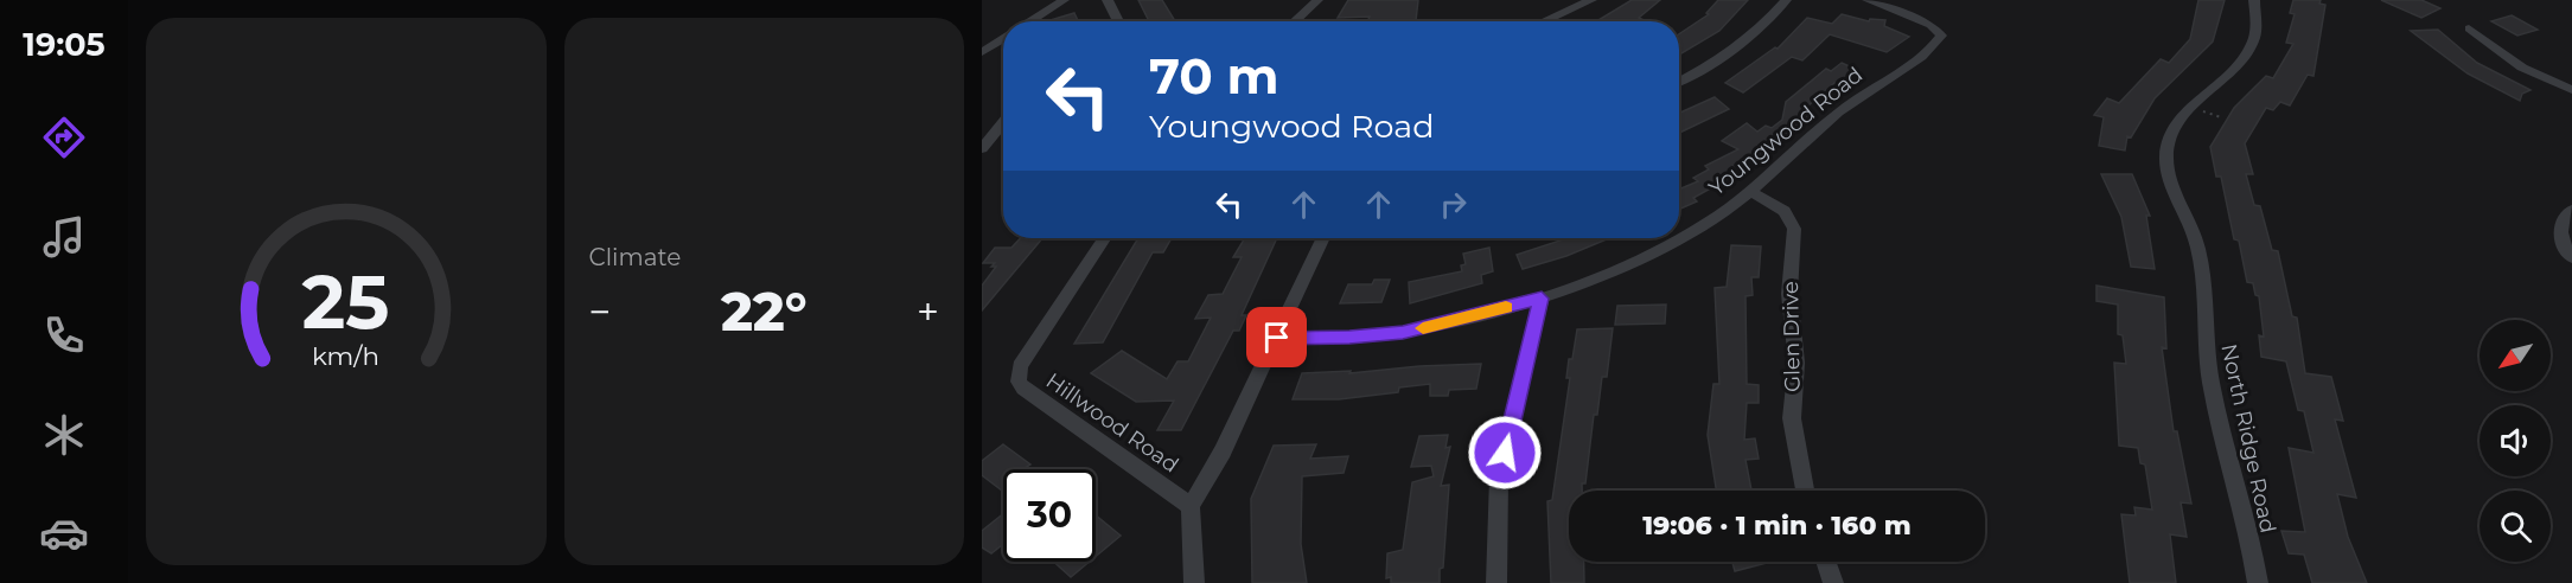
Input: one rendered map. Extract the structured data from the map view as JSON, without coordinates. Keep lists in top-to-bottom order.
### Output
{
  "streets": {
    "street": [
      "Youngwood Road",
      "Glen Drive",
      "Hillwood Road",
      "North Ridge Road"
    ]
  },
  "crossings": [
    ["Youngwood Road", "Glen Drive"]
  ],
  "north": "bottom left",
  "page": {
    "tabs": "19:05",
    "tile": "Climate",
    "turn": ["70 m", "Youngwood Road"],
    "heat": ["−", "22°", "+"],
    "limit": "30",
    "trip": "19:06 · 1 min · 160 m",
    "gauge": ["25", "km/h"]
  }
}
